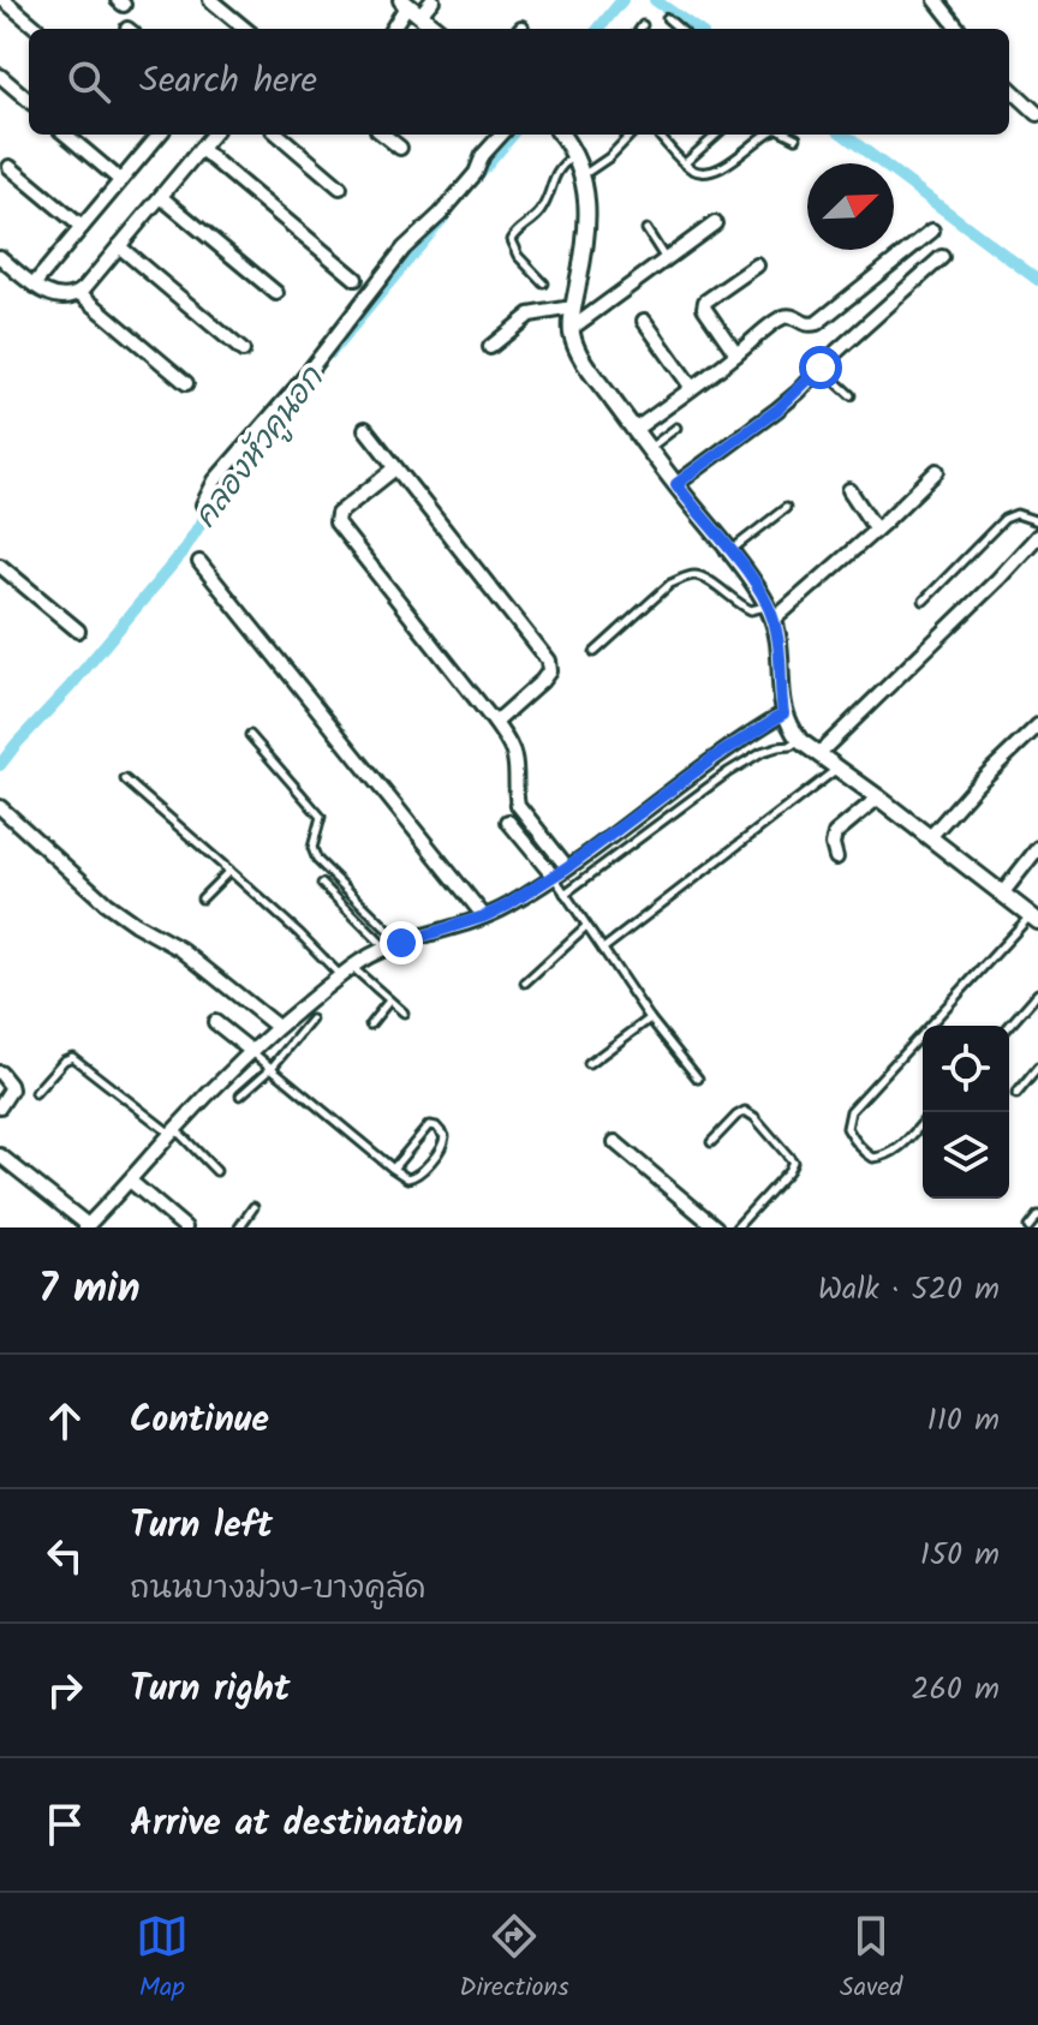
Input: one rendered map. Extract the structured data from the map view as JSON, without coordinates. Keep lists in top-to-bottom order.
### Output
{
  "water": ["คลองหัวคูนอก"],
  "north": "top right",
  "page": {
    "search": "Search here",
    "heading": ["7 min", "Walk · 520 m"],
    "list": [
      ["Continue", "110 m"],
      ["Turn left", "ถนนบางม่วง-บางคูลัด", "150 m"],
      ["Turn right", "260 m"],
      "Arrive at destination"
    ],
    "nav": ["Map", "Directions", "Saved"]
  }
}
